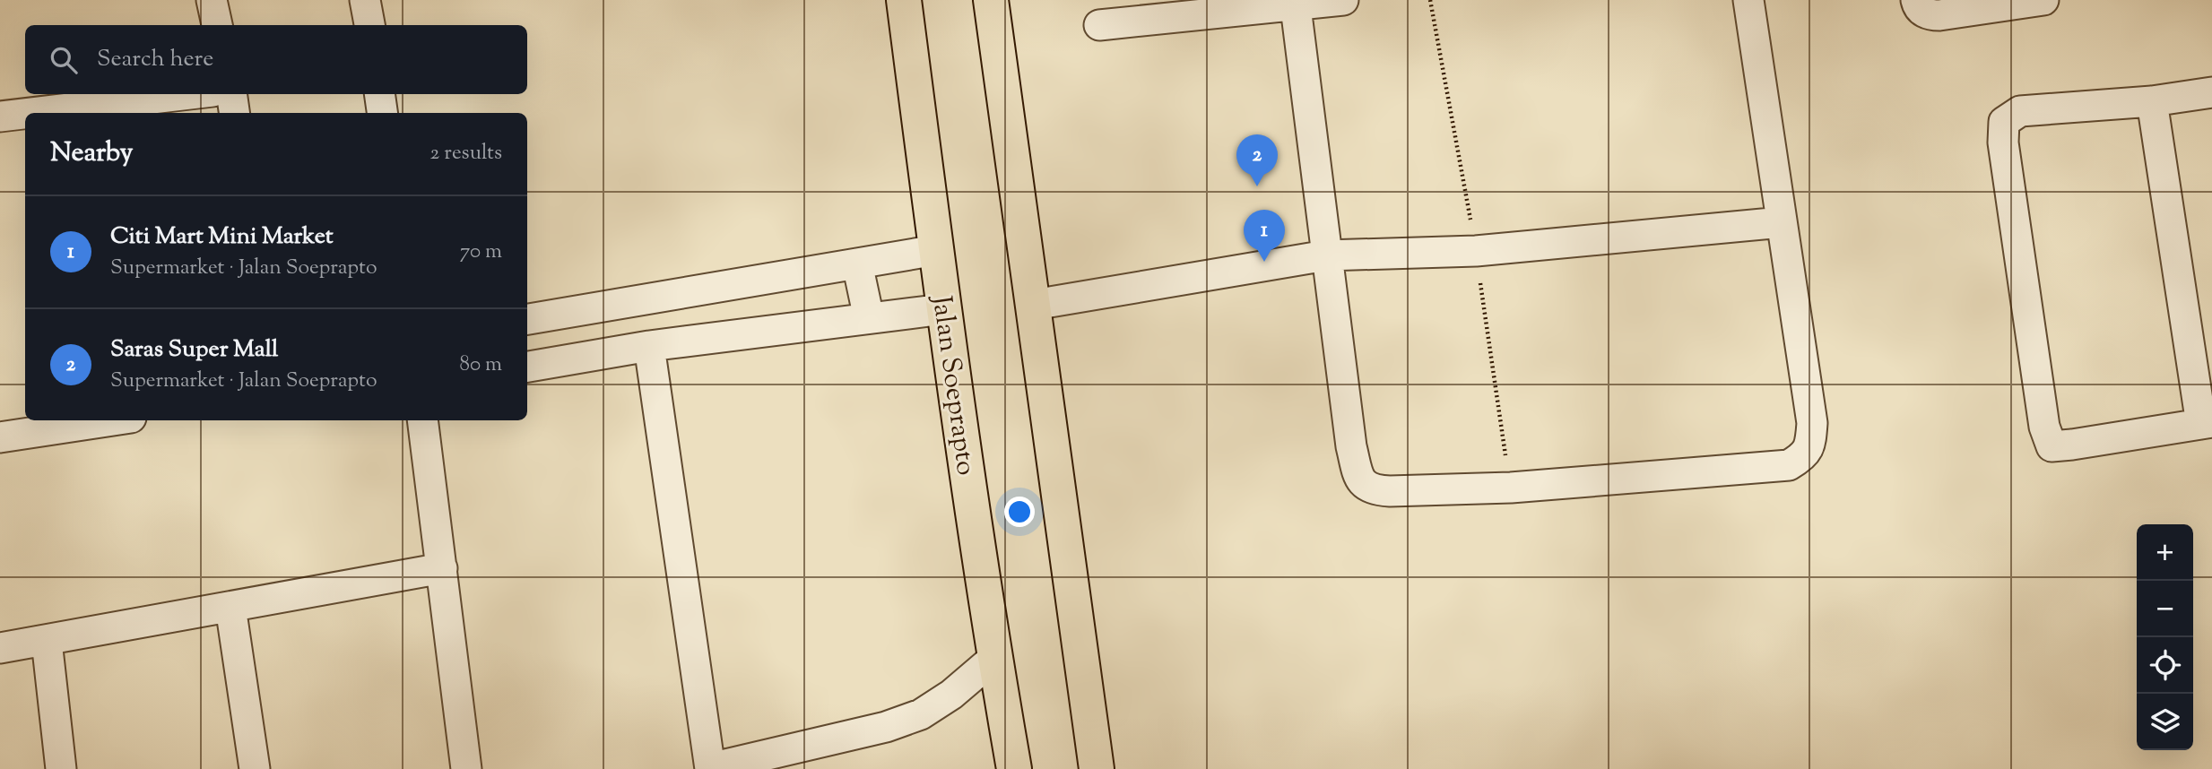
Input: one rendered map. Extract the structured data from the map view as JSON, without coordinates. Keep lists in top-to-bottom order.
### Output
{
  "streets": {
    "highway": ["Jalan Soeprapto"]
  },
  "page": {
    "search": "Search here",
    "heading": ["Nearby", "2 results"],
    "pins": ["2", "1"],
    "list": [
      {
        "mark": "1",
        "name": "Citi Mart Mini Market",
        "note": "Supermarket · Jalan Soeprapto",
        "value": "70 m"
      },
      {
        "mark": "2",
        "name": "Saras Super Mall",
        "note": "Supermarket · Jalan Soeprapto",
        "value": "80 m"
      }
    ],
    "map_buttons": ["+", "−"]
  }
}
